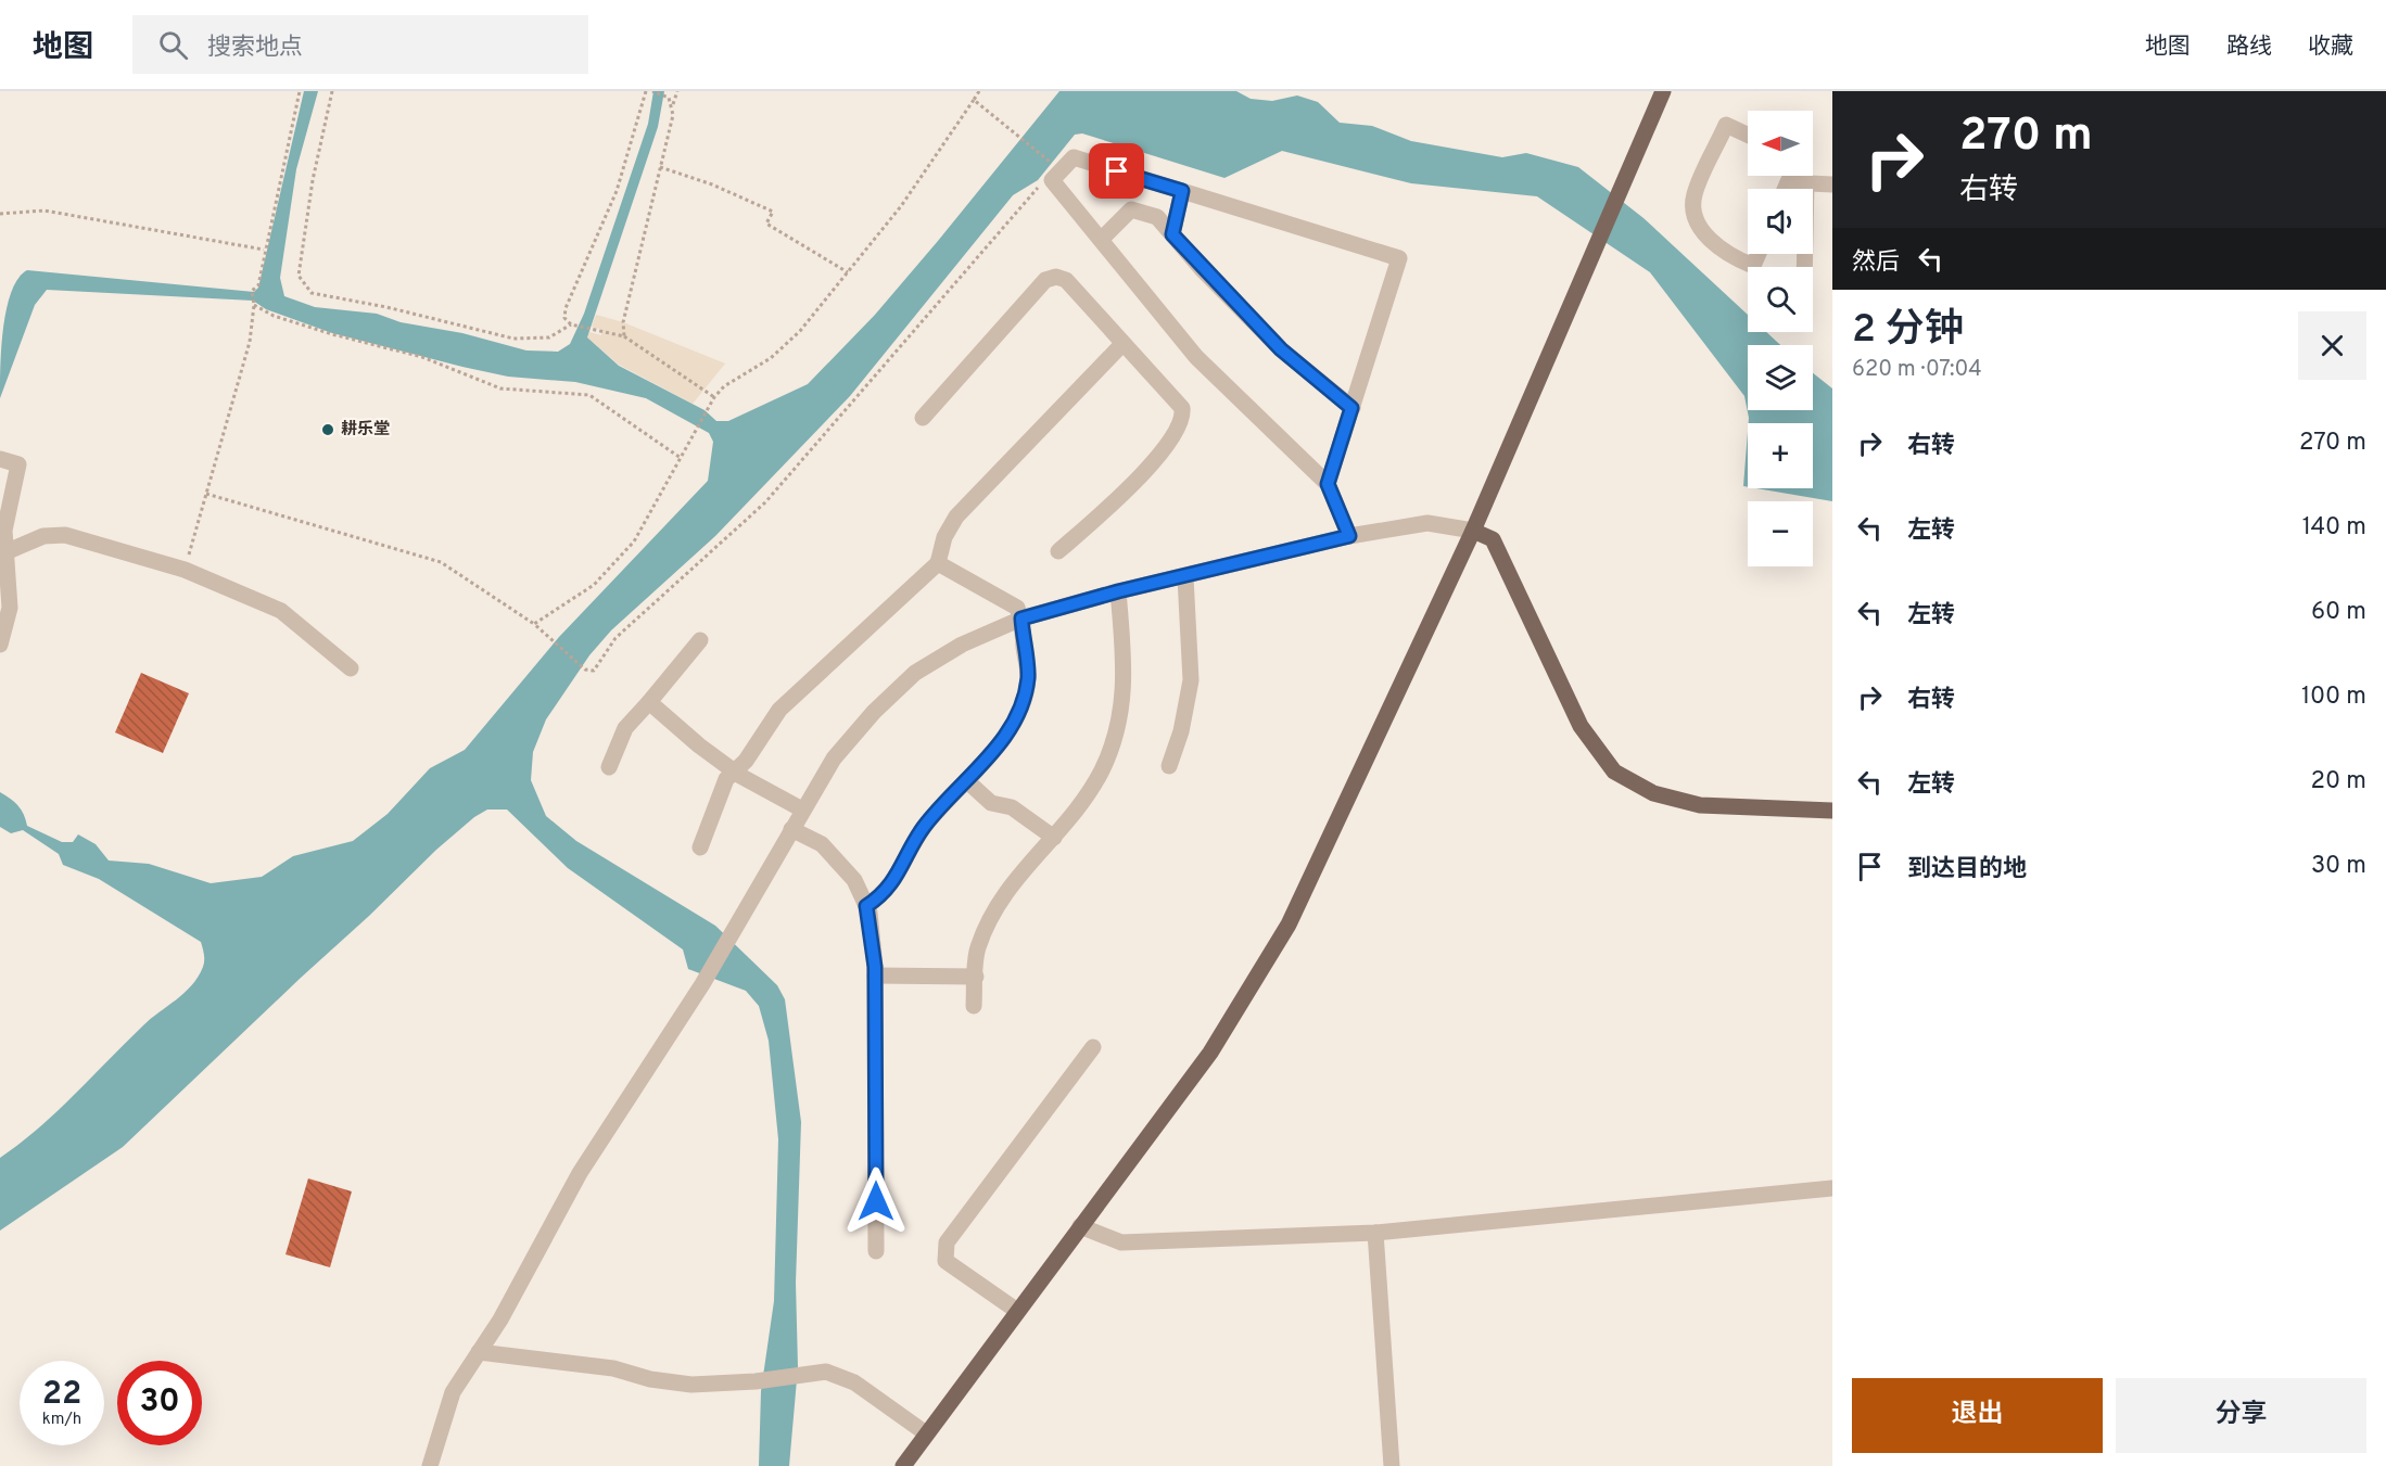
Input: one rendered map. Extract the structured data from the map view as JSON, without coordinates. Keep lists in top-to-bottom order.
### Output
{
  "places": ["耕乐堂"],
  "north": "left",
  "page": {
    "header": "地图",
    "search": "搜索地点",
    "nav": ["地图", "路线", "收藏"],
    "turn": ["270 m", "右转"],
    "map_buttons": ["+", "−"],
    "then": "然后",
    "heading": ["2 分钟", "620 m · 07:04"],
    "list": [
      {
        "name": "右转",
        "value": "270 m"
      },
      {
        "name": "左转",
        "value": "140 m"
      },
      {
        "name": "左转",
        "value": "60 m"
      },
      {
        "name": "右转",
        "value": "100 m"
      },
      {
        "name": "左转",
        "value": "20 m"
      },
      {
        "name": "到达目的地",
        "value": "30 m"
      }
    ],
    "speed": "22 km/h",
    "limit": "30",
    "buttons": ["退出", "分享"]
  }
}
